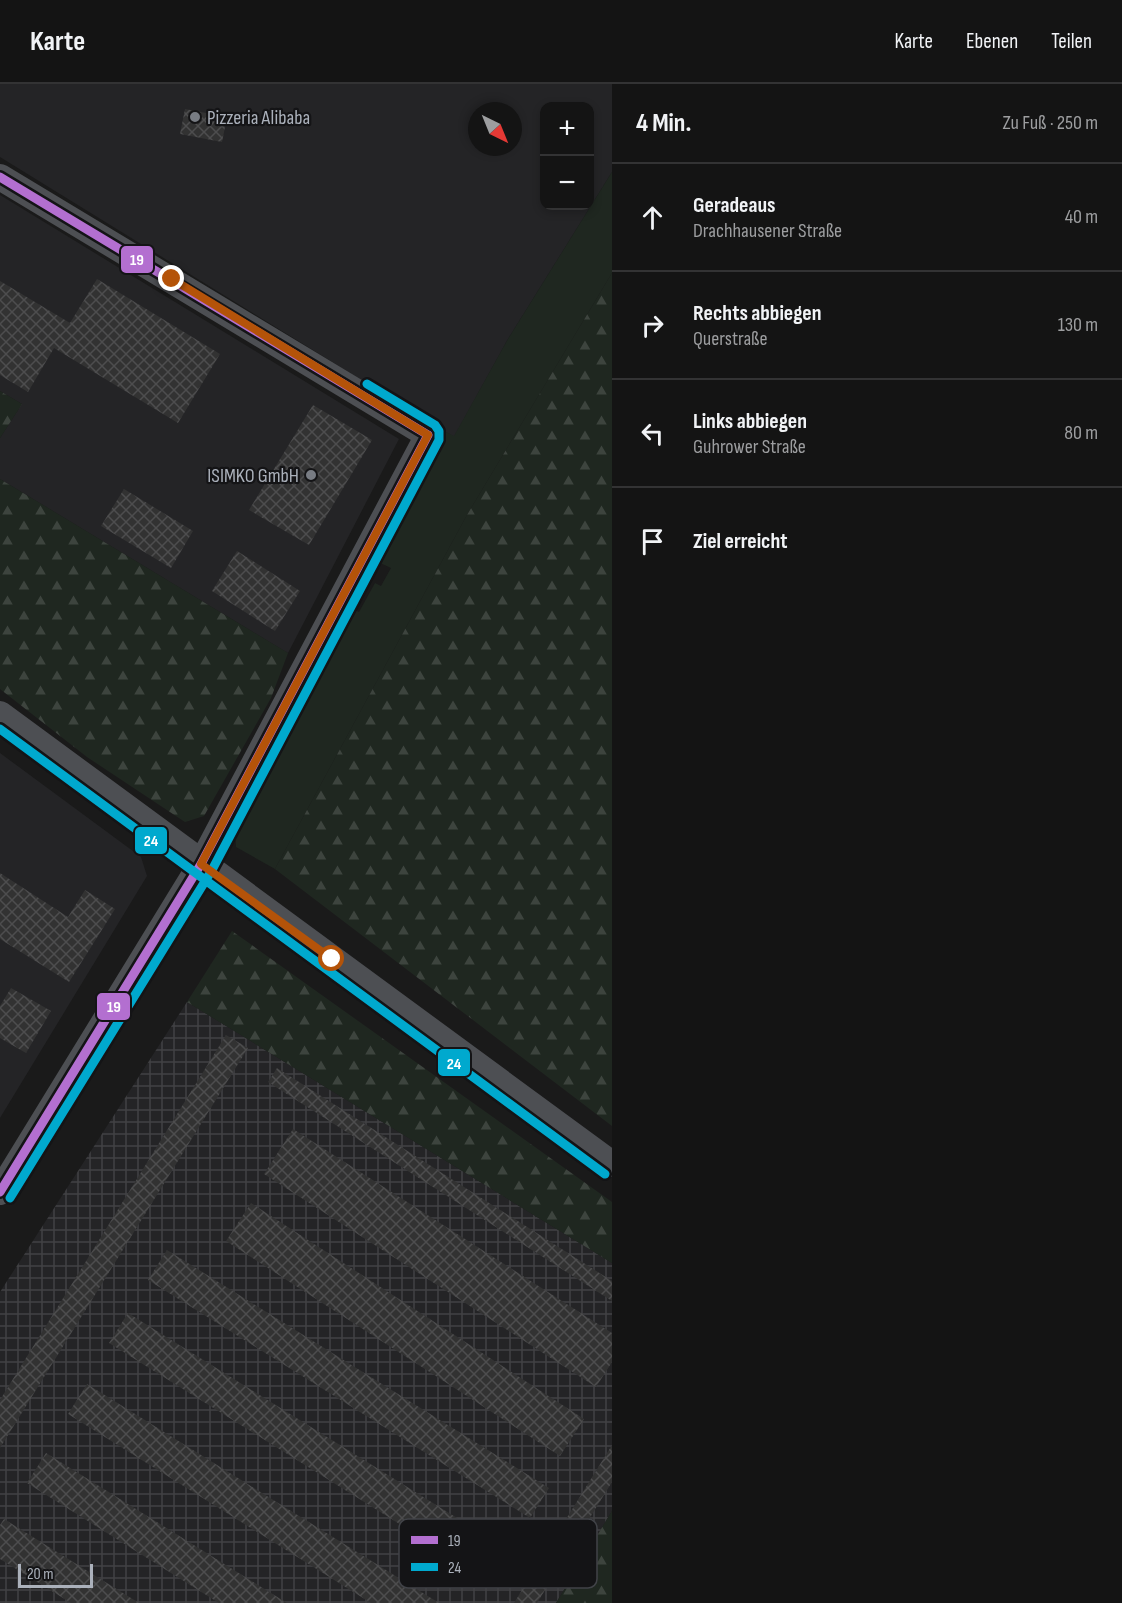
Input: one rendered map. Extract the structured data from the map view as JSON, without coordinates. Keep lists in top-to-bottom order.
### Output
{
  "places": ["Pizzeria Alibaba", "ISIMKO GmbH"],
  "lines": ["transit line 19", "transit line 24"],
  "legend": ["19", "24"],
  "scale_bar": "20 m",
  "north": "bottom right",
  "page": {
    "header": "Karte",
    "nav": ["Karte", "Ebenen", "Teilen"],
    "heading": ["4 Min.", "Zu Fuß · 250 m"],
    "map_buttons": ["+", "−"],
    "list": [
      ["Geradeaus", "Drachhausener Straße", "40 m"],
      ["Rechts abbiegen", "Querstraße", "130 m"],
      ["Links abbiegen", "Guhrower Straße", "80 m"],
      "Ziel erreicht"
    ],
    "scale": "20 m"
  }
}
